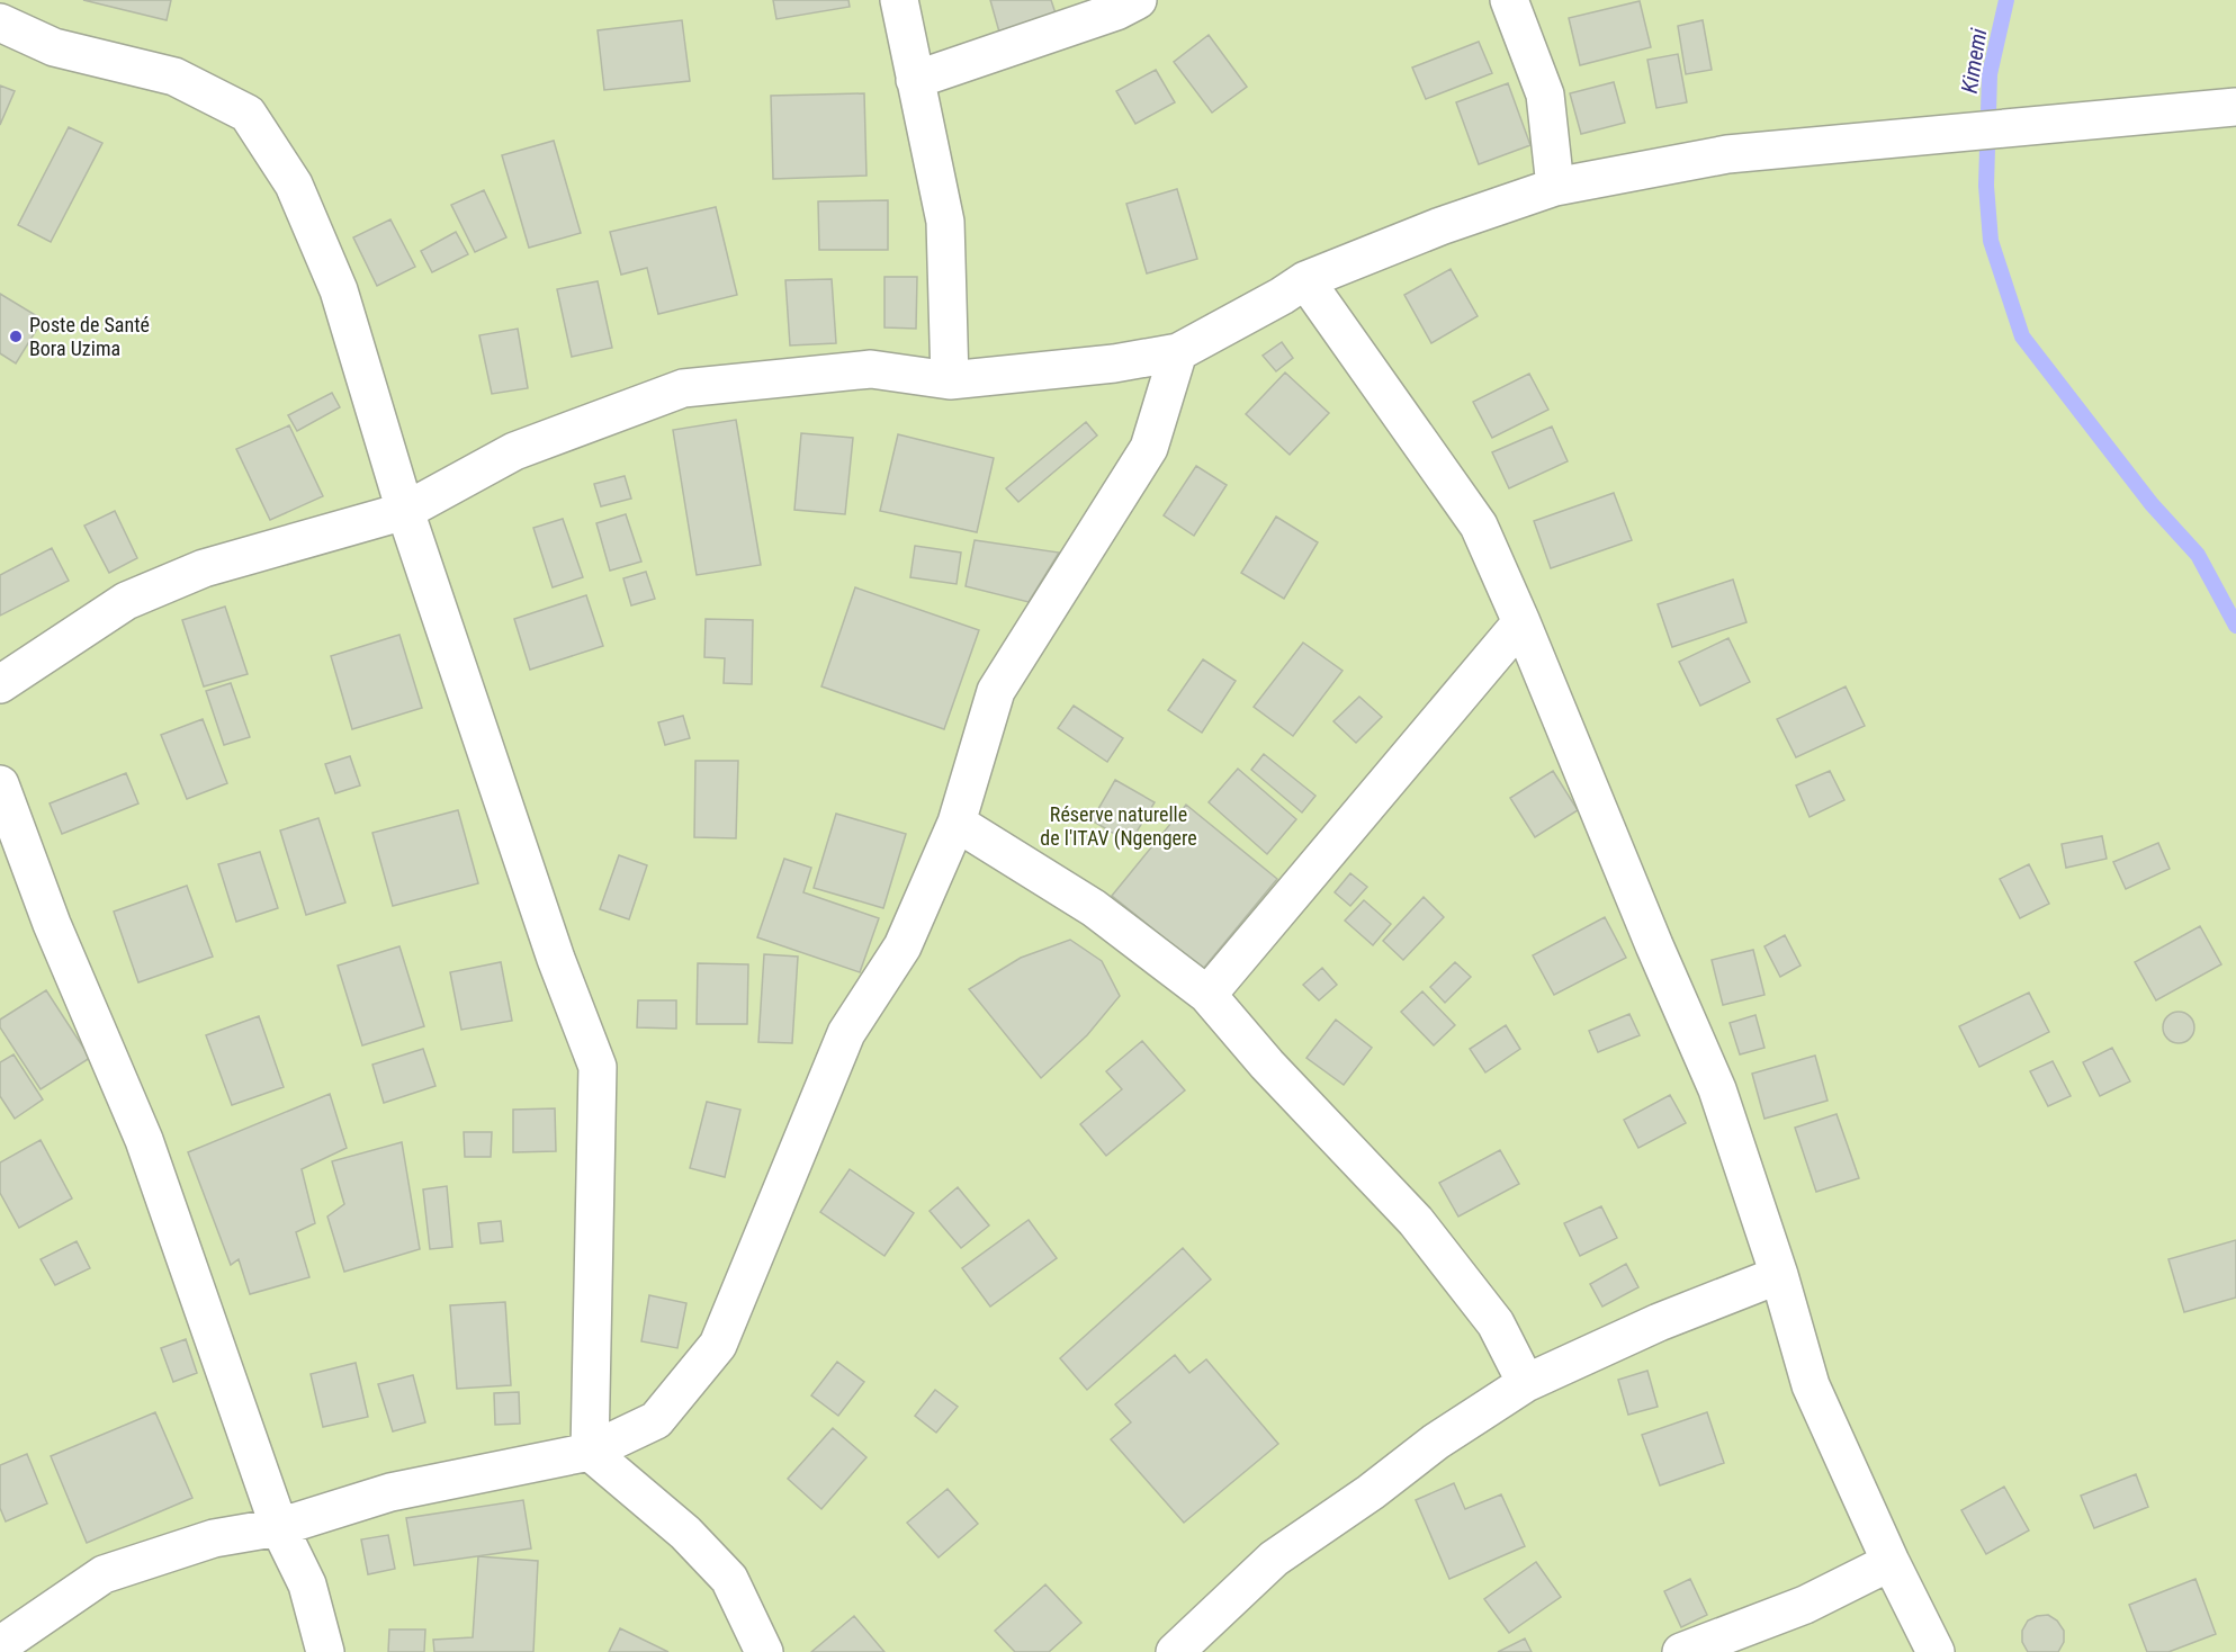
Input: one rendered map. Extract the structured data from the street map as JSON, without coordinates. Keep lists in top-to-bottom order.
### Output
{
  "water": ["Kimemi"],
  "parks": ["Réserve naturelle de l'ITAV (Ngengere"],
  "places": ["Poste de Santé Bora Uzima"]
}
